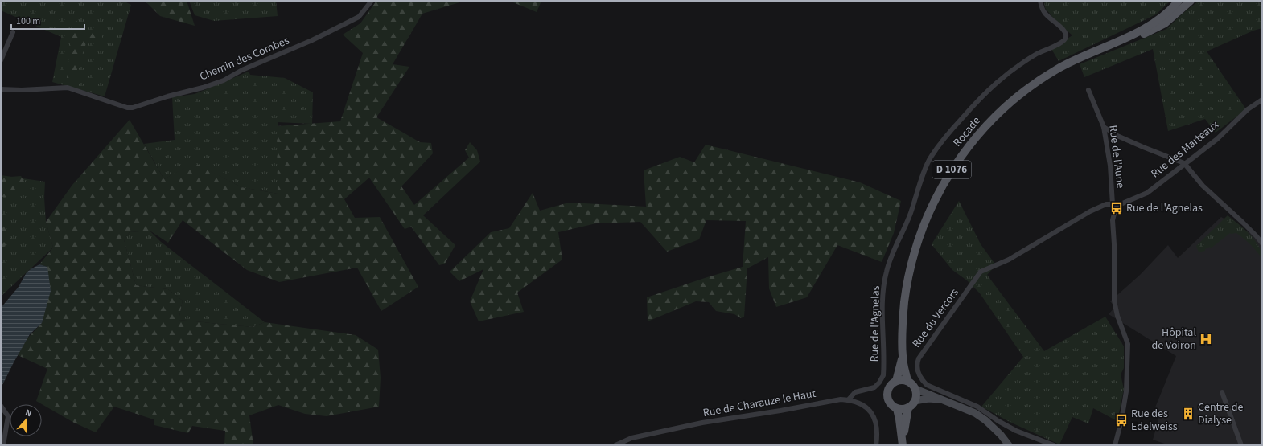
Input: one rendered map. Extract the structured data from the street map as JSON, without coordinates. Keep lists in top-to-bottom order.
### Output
{
  "streets": {
    "main road": ["Rocade", "D 1076"],
    "street": [
      "Chemin des Combes",
      "Rue des Marteaux",
      "Rue de l'Aune",
      "Rue du Vercors",
      "Rue de l'Agnelas",
      "Rue de Charauze le Haut"
    ]
  },
  "crossings": [
    ["Rue des Marteaux", "Rue de l'Aune"],
    ["Rue de l'Aune", "Rue du Vercors"],
    ["Rue de l'Agnelas", "Rue de Charauze le Haut"]
  ],
  "places": {
    "bus stop": ["Rue de l'Agnelas", "Rue des Edelweiss"],
    "hospital": ["Hôpital de Voiron"],
    "building": ["Centre de Dialyse"]
  },
  "scale_bar": "100 m",
  "north": "top"
}
